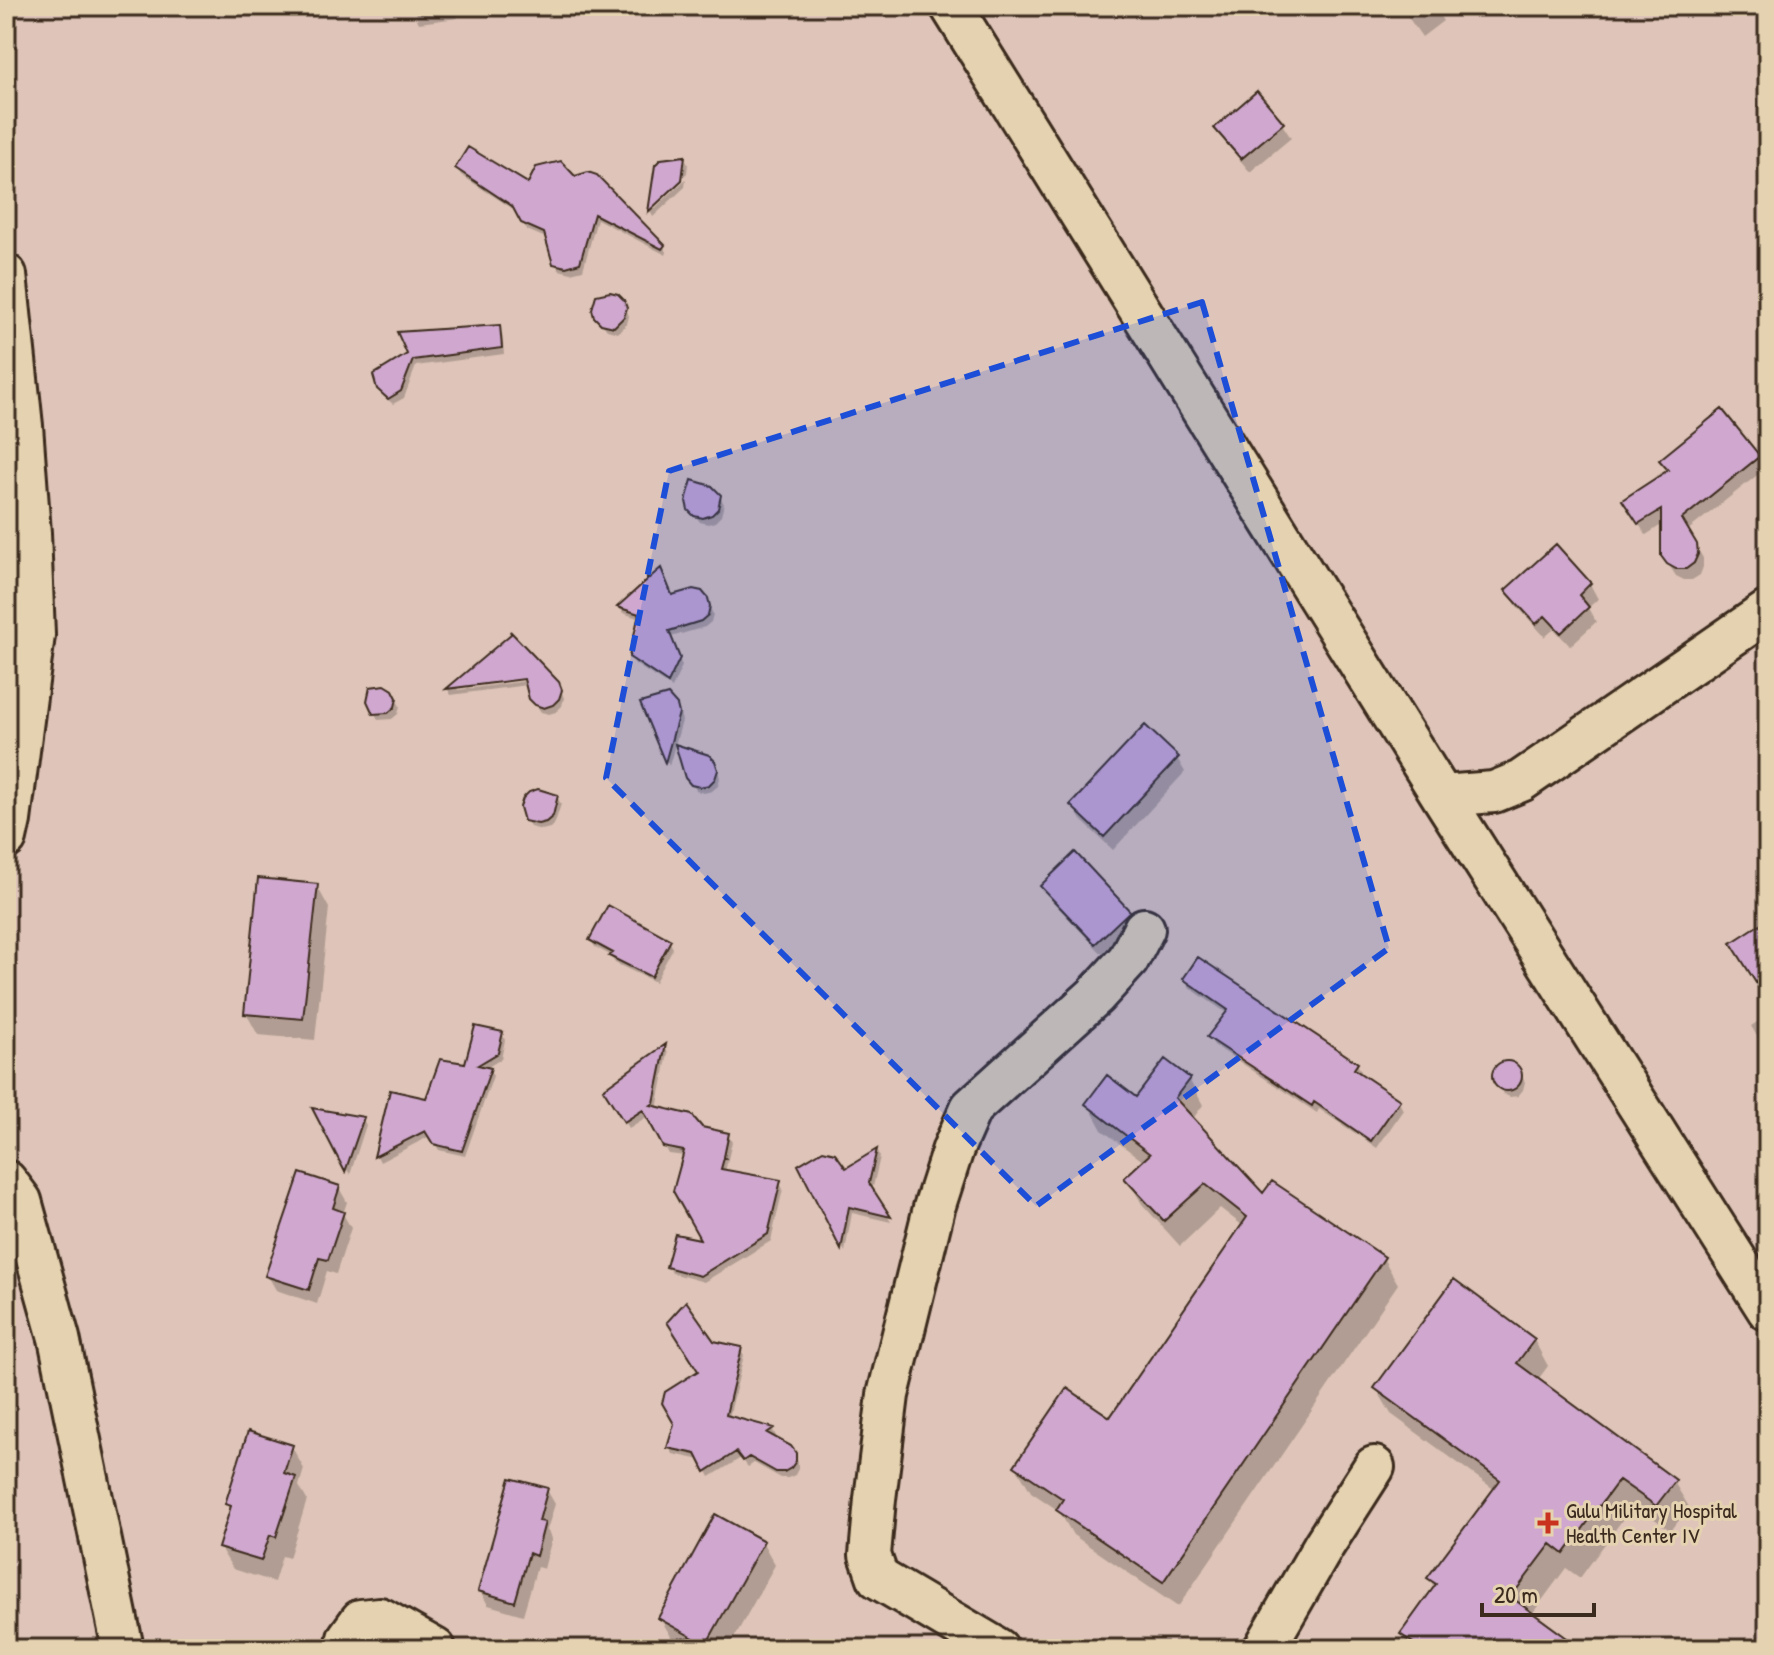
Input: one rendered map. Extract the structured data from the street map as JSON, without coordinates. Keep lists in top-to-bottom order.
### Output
{
  "places": {
    "health": ["Gulu Military Hospital Health Center IV"]
  },
  "scale_bar": "20 m"
}
